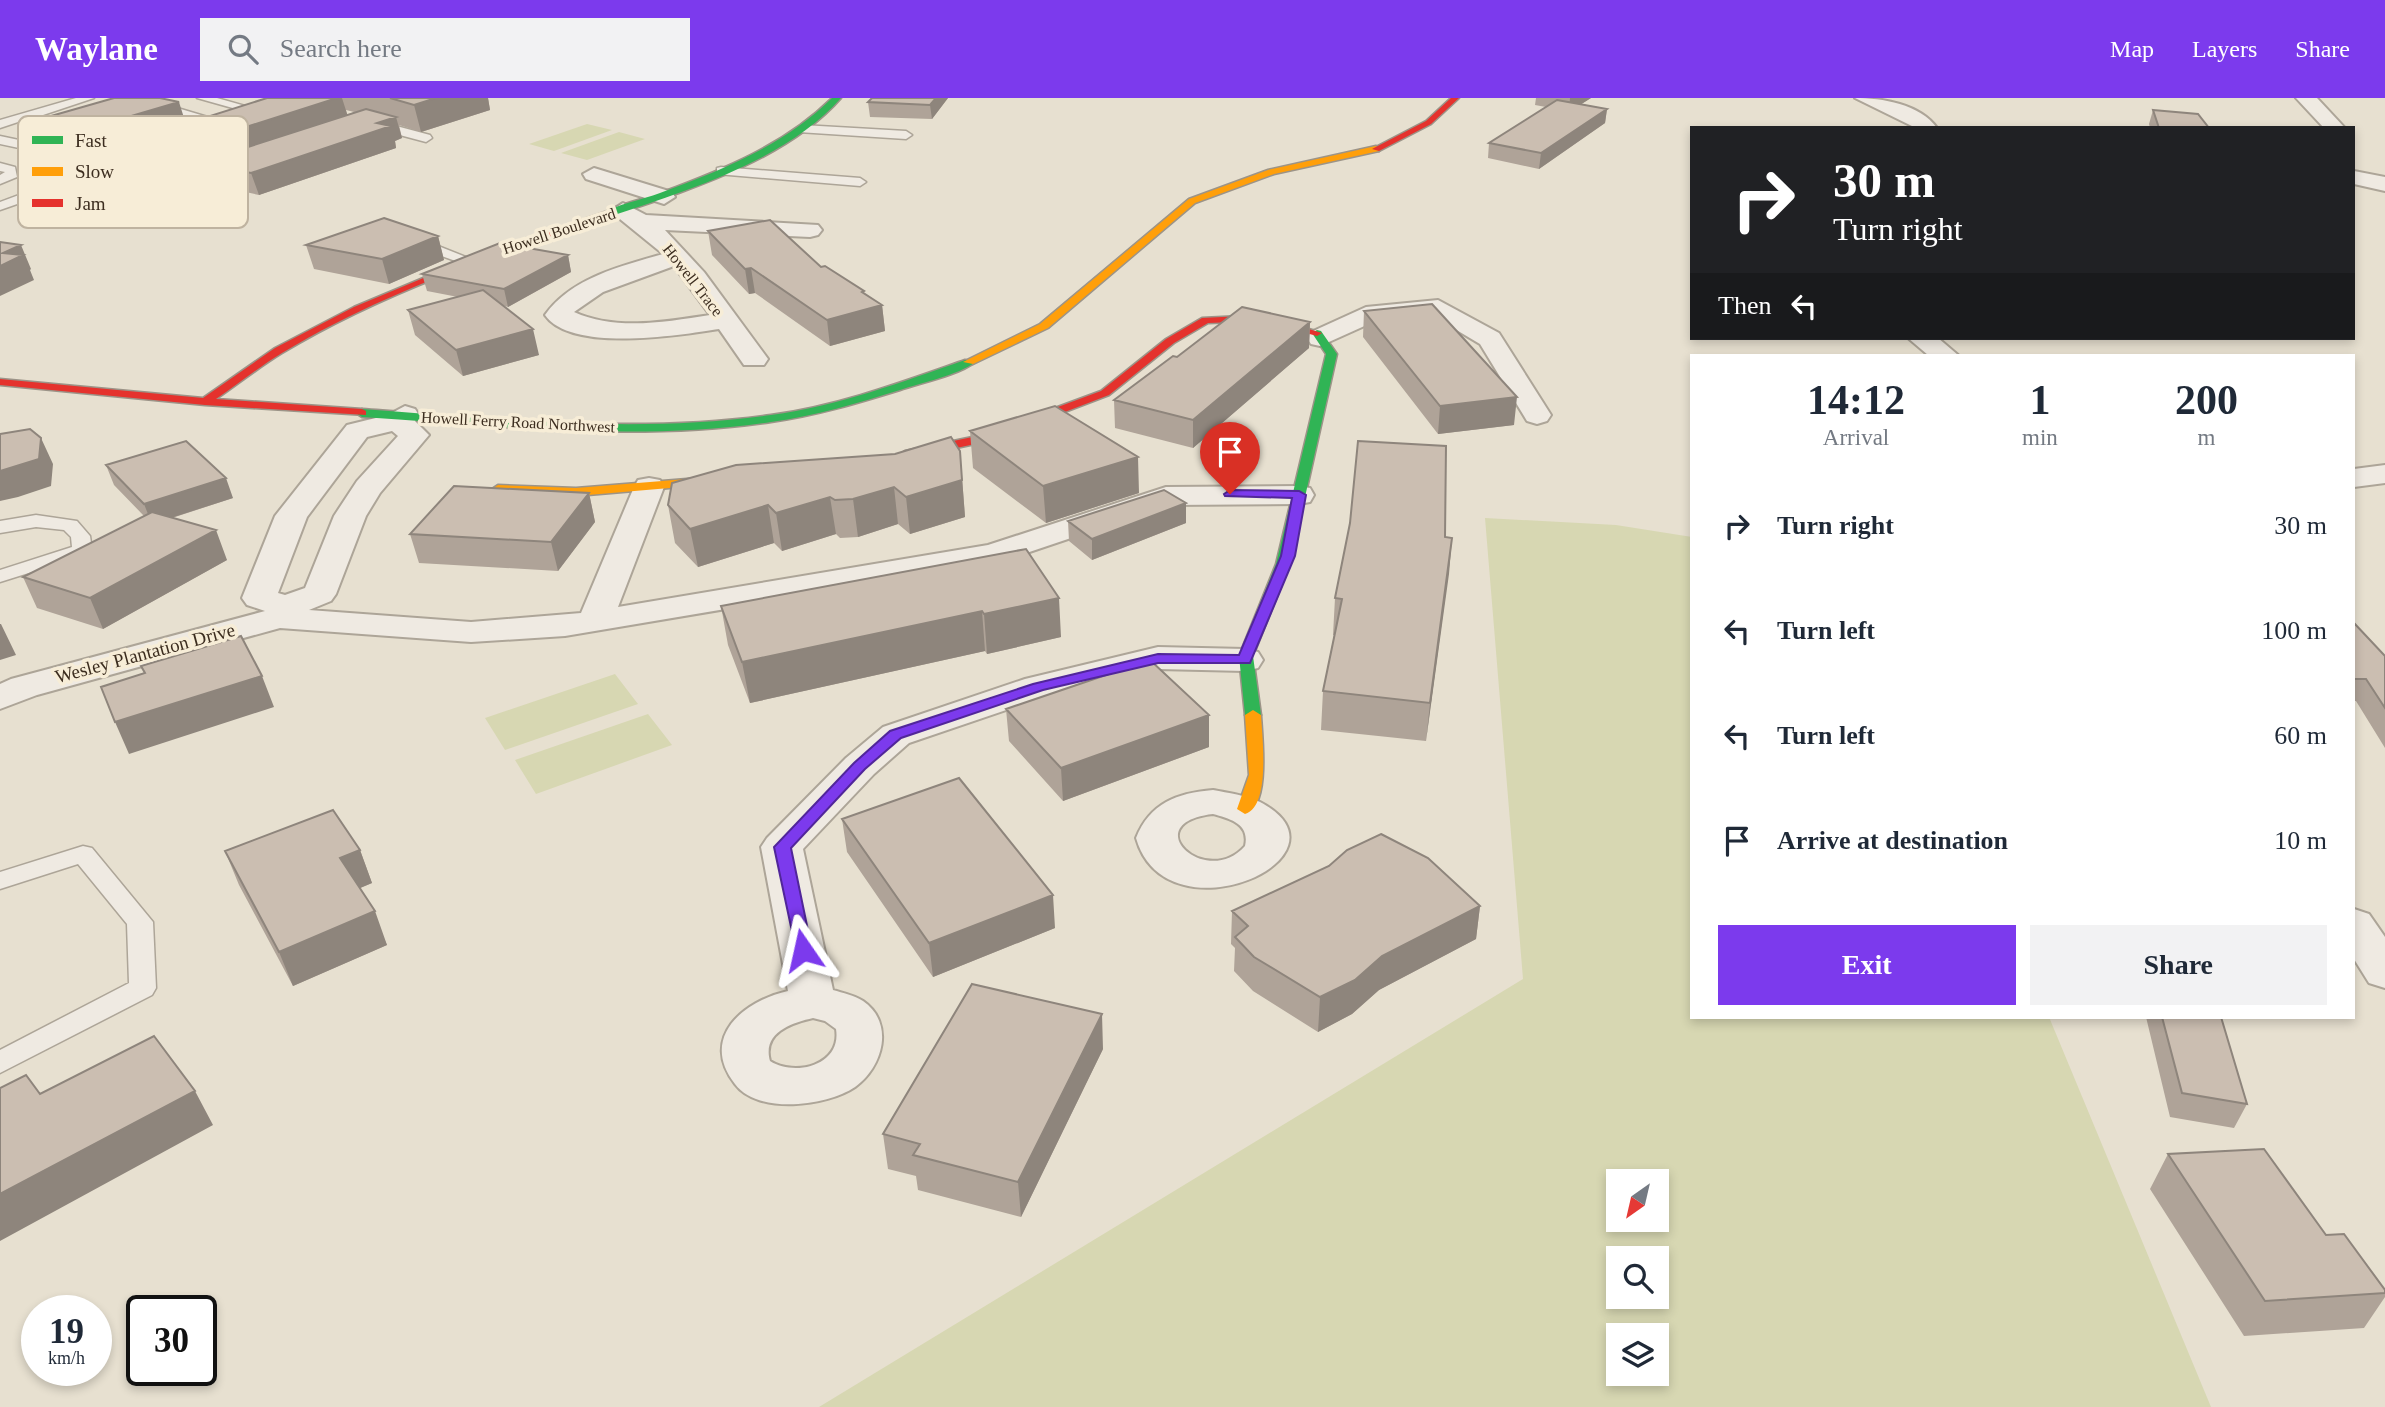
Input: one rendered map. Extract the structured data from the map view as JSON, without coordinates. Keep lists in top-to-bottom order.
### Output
{
  "streets": {
    "street": [
      "Howell Boulevard",
      "Howell Trace",
      "Howell Ferry Road Northwest",
      "Wesley Plantation Drive"
    ]
  },
  "crossings": [
    ["Howell Boulevard", "Howell Trace"],
    ["Howell Boulevard", "Howell Ferry Road Northwest"],
    ["Howell Ferry Road Northwest", "Wesley Plantation Drive"]
  ],
  "legend": ["Fast", "Slow", "Jam"],
  "north": "bottom left",
  "page": {
    "header": "Waylane",
    "search": "Search here",
    "nav": ["Map", "Layers", "Share"],
    "turn": ["30 m", "Turn right"],
    "then": "Then",
    "eta": [
      "14:12",
      "Arrival",
      "1",
      "min",
      "200",
      "m"
    ],
    "list": [
      {
        "name": "Turn right",
        "value": "30 m"
      },
      {
        "name": "Turn left",
        "value": "100 m"
      },
      {
        "name": "Turn left",
        "value": "60 m"
      },
      {
        "name": "Arrive at destination",
        "value": "10 m"
      }
    ],
    "buttons": ["Exit", "Share"],
    "speed": "19 km/h",
    "limit": "30"
  }
}
